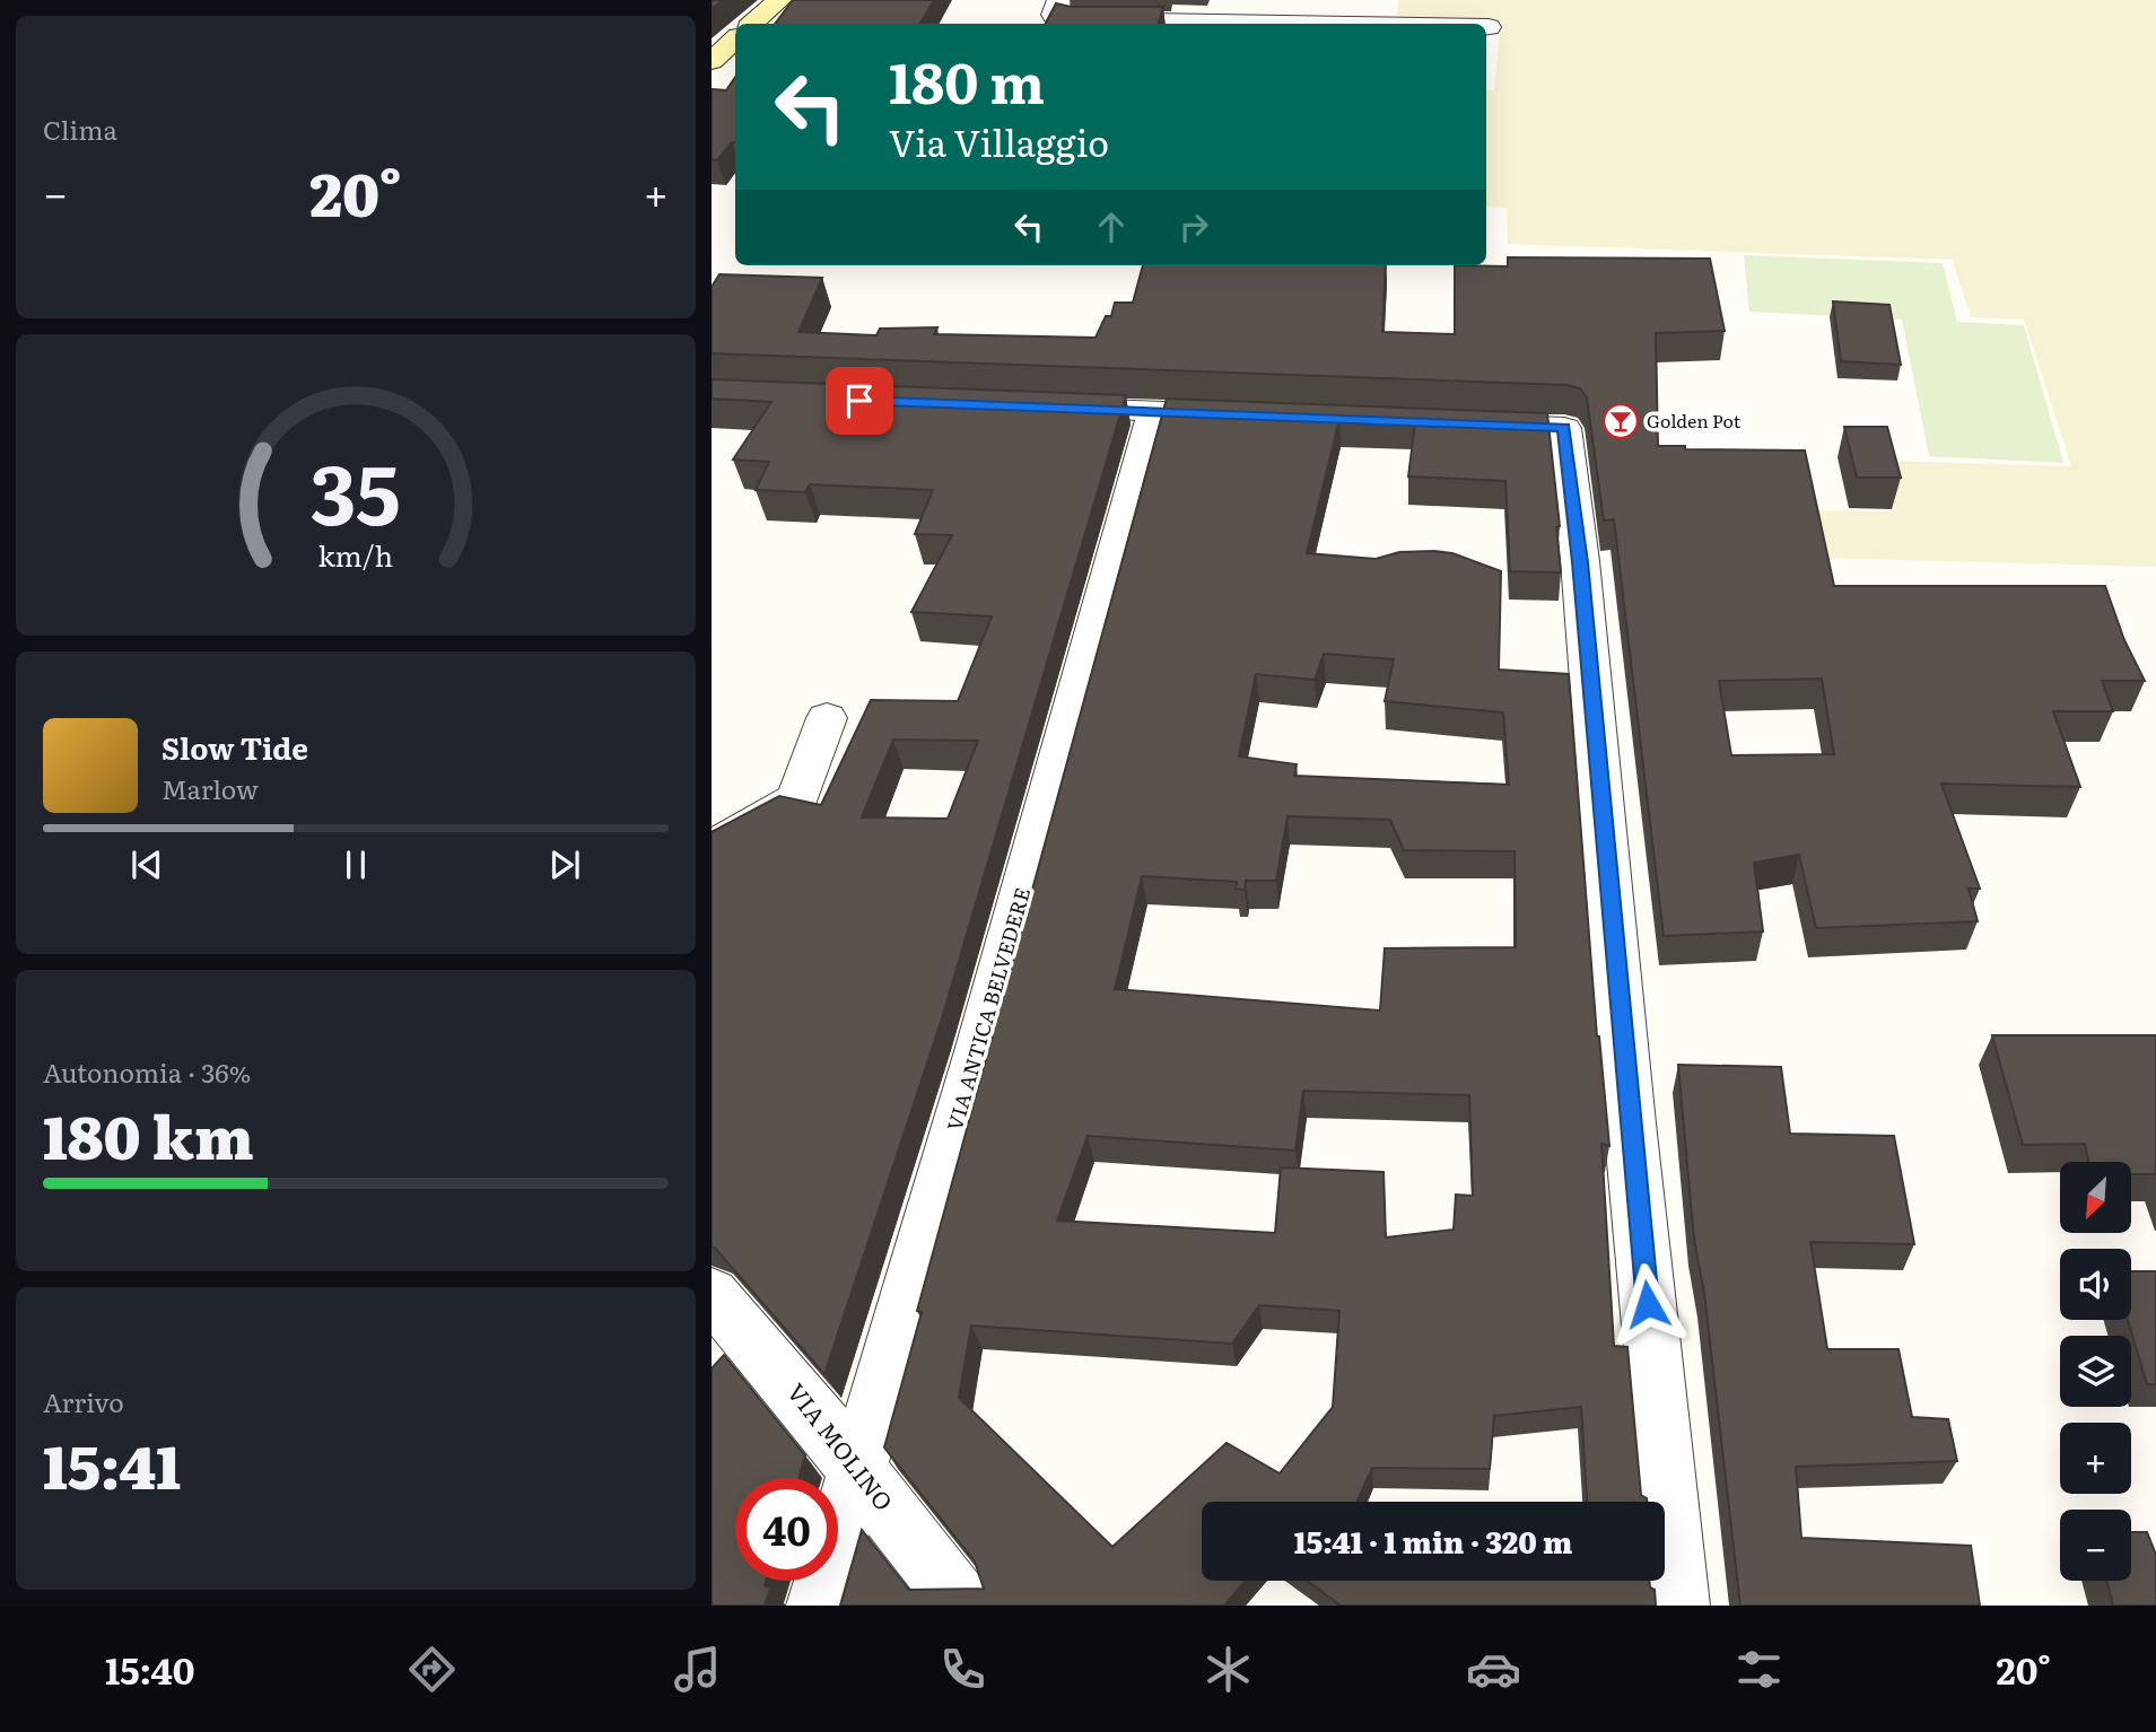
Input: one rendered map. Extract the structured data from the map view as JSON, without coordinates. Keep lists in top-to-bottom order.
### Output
{
  "streets": {
    "street": ["VIA ANTICA BELVEDERE", "VIA MOLINO"]
  },
  "crossings": [
    ["VIA ANTICA BELVEDERE", "VIA MOLINO"]
  ],
  "places": {
    "bar": ["Golden Pot"]
  },
  "north": "bottom left",
  "page": {
    "tile": [
      "Clima",
      ["Autonomia · 36%", "180 km"],
      ["Arrivo", "15:41"]
    ],
    "turn": ["180 m", "Via Villaggio"],
    "heat": ["−", "20°", "+"],
    "song": ["Slow Tide", "Marlow"],
    "map_buttons": ["+", "−"],
    "limit": "40",
    "trip": "15:41 · 1 min · 320 m",
    "tabs": ["15:40", "20°"],
    "gauge": ["35", "km/h"]
  }
}
